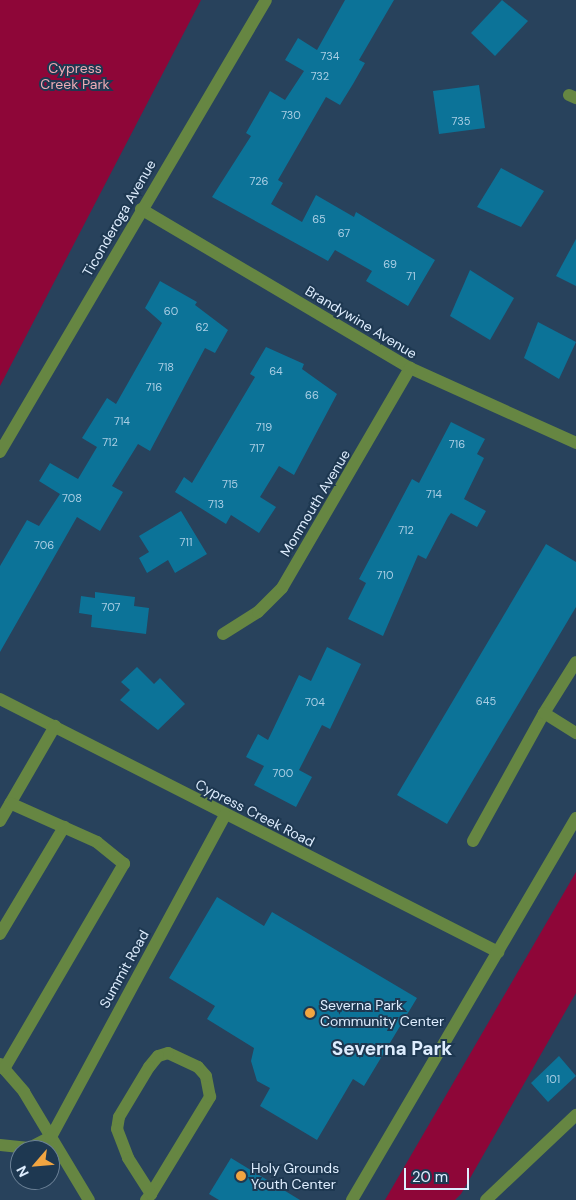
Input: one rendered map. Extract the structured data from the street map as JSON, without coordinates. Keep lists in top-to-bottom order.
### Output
{
  "streets": {
    "street": [
      "Ticonderoga Avenue",
      "Brandywine Avenue",
      "Monmouth Avenue",
      "Cypress Creek Road",
      "Summit Road"
    ]
  },
  "crossings": [
    ["Ticonderoga Avenue", "Brandywine Avenue"],
    ["Brandywine Avenue", "Monmouth Avenue"],
    ["Cypress Creek Road", "Summit Road"]
  ],
  "districts": ["Severna Park"],
  "parks": ["Cypress Creek Park"],
  "places": ["Severna Park Community Center", "Holy Grounds Youth Center"],
  "house_numbers": [
    "734",
    "732",
    "730",
    "735",
    "726",
    "65",
    "67",
    "69",
    "71",
    "60",
    "62",
    "718",
    "64",
    "716",
    "66",
    "714",
    "719",
    "712",
    "716",
    "717",
    "715",
    "714",
    "708",
    "713",
    "712",
    "711",
    "706",
    "710",
    "707",
    "645",
    "704",
    "700",
    "101"
  ],
  "scale_bar": "20 m",
  "north": "bottom left"
}
